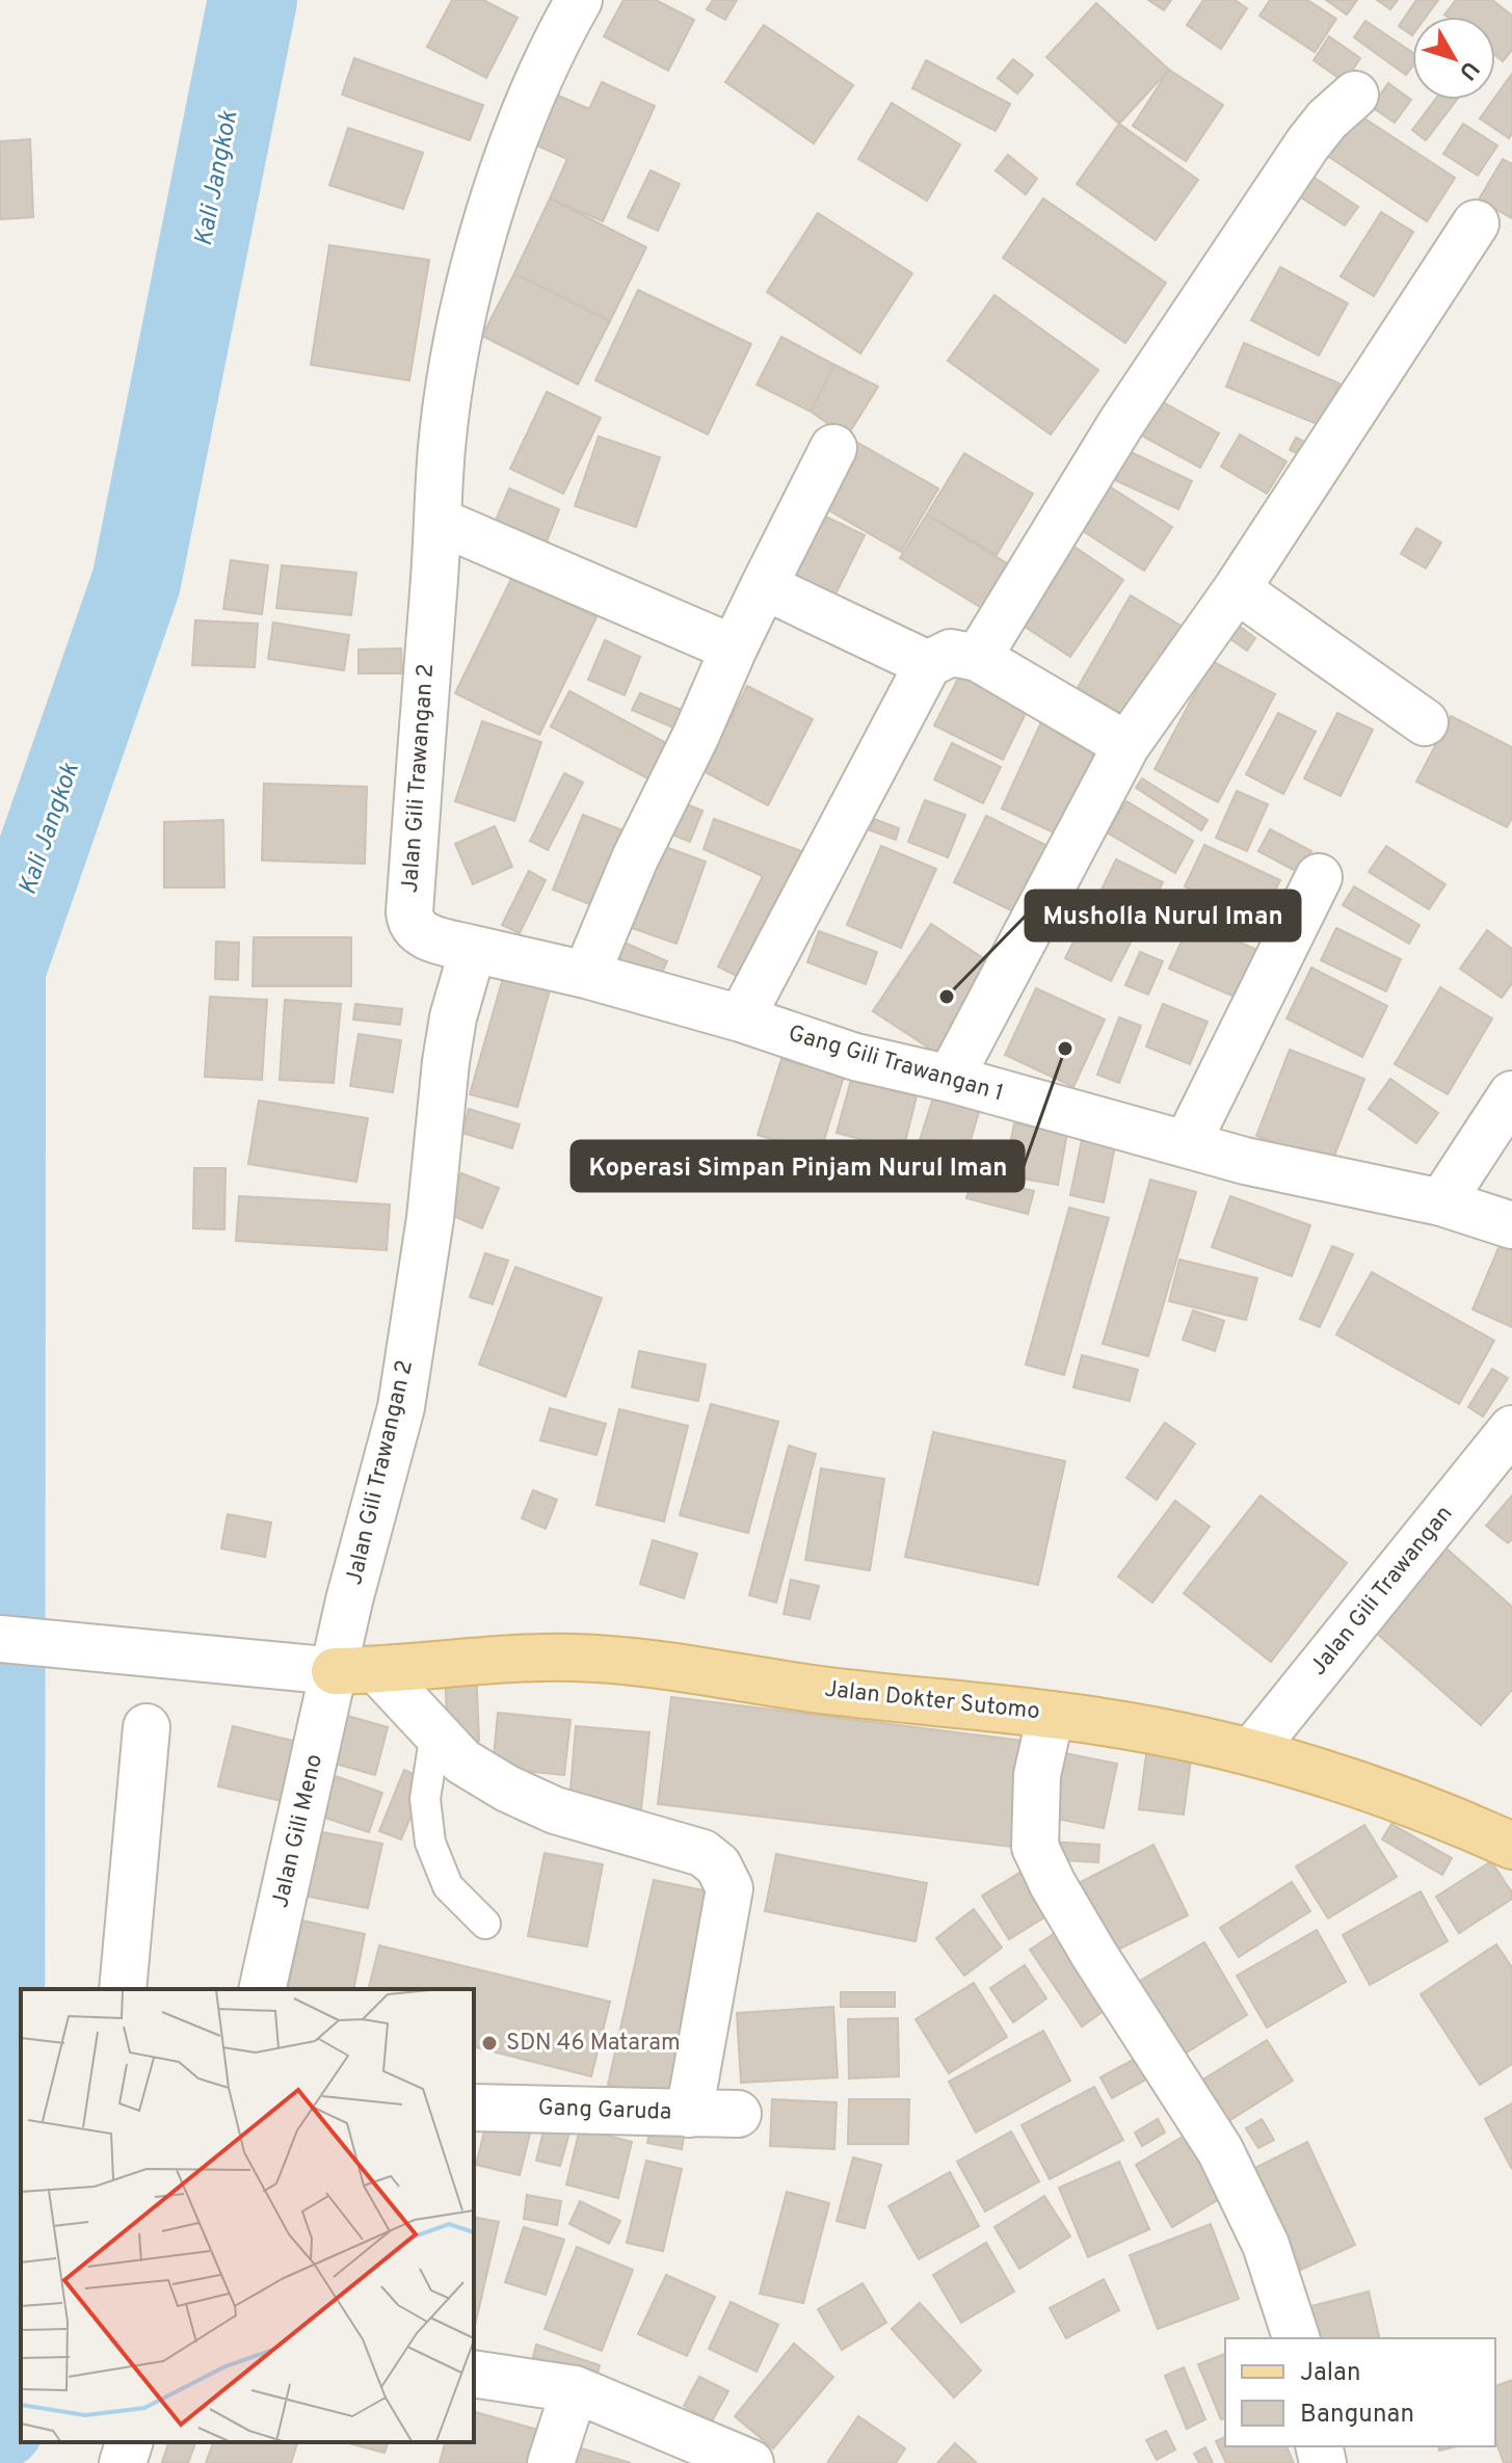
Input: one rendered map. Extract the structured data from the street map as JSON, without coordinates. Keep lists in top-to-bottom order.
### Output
{
  "streets": {
    "main road": ["Jalan Dokter Sutomo"],
    "street": [
      "Jalan Gili Trawangan 2",
      "Gang Gili Trawangan 1",
      "Jalan Gili Trawangan",
      "Jalan Gili Meno",
      "Gang Garuda"
    ]
  },
  "crossings": [
    ["Jalan Gili Trawangan 2", "Gang Gili Trawangan 1"],
    ["Jalan Gili Trawangan 2", "Jalan Dokter Sutomo"],
    ["Jalan Gili Trawangan 2", "Jalan Gili Meno"],
    ["Jalan Gili Trawangan", "Jalan Dokter Sutomo"],
    ["Jalan Dokter Sutomo", "Jalan Gili Meno"]
  ],
  "water": ["Kali Jangkok"],
  "places": ["Musholla Nurul Iman", "Koperasi Simpan Pinjam Nurul Iman", "SDN 46 Mataram"],
  "legend": ["Jalan", "Bangunan"],
  "north": "bottom right"
}
